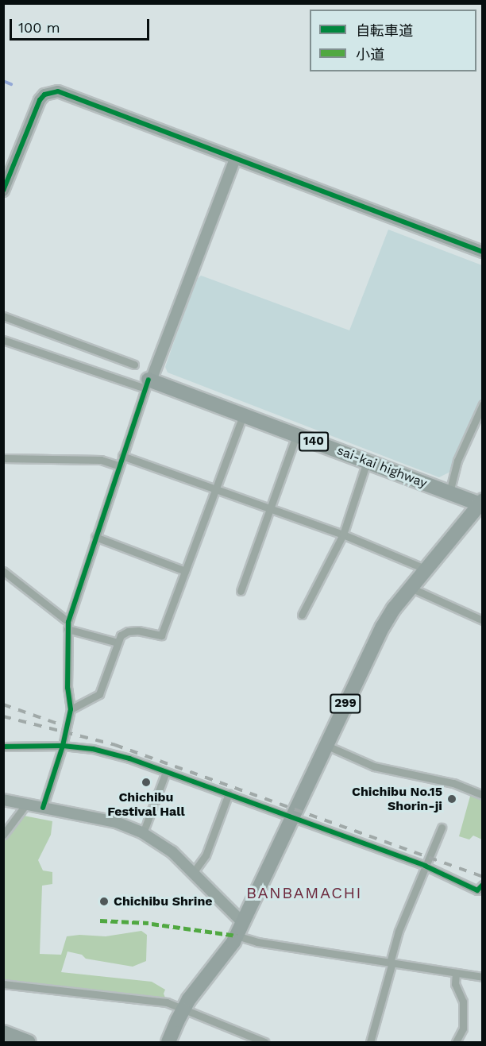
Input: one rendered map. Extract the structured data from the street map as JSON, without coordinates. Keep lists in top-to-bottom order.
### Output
{
  "streets": {
    "highway": ["140", "sai-kai highway", "299"]
  },
  "crossings": [
    ["sai-kai highway", "299"]
  ],
  "districts": ["BANBAMACHI"],
  "places": ["Chichibu Festival Hall", "Chichibu No.15 Shorin-ji", "Chichibu Shrine"],
  "legend": ["自転車道", "小道"],
  "scale_bar": "100 m"
}
